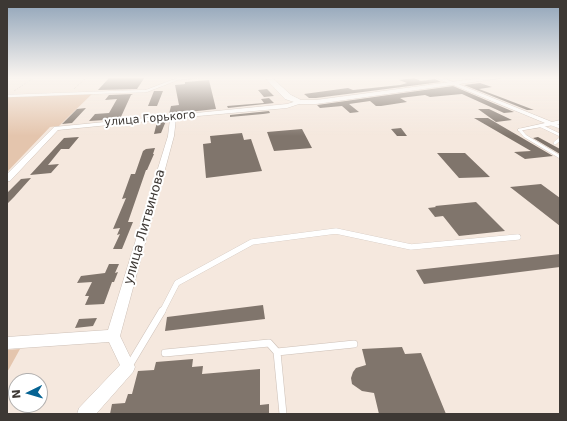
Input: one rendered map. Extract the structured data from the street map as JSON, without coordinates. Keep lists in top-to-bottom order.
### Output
{
  "streets": {
    "main road": ["улица Горького"],
    "street": ["улица Литвинова"]
  },
  "crossings": [
    ["улица Горького", "улица Литвинова"]
  ],
  "north": "left"
}
